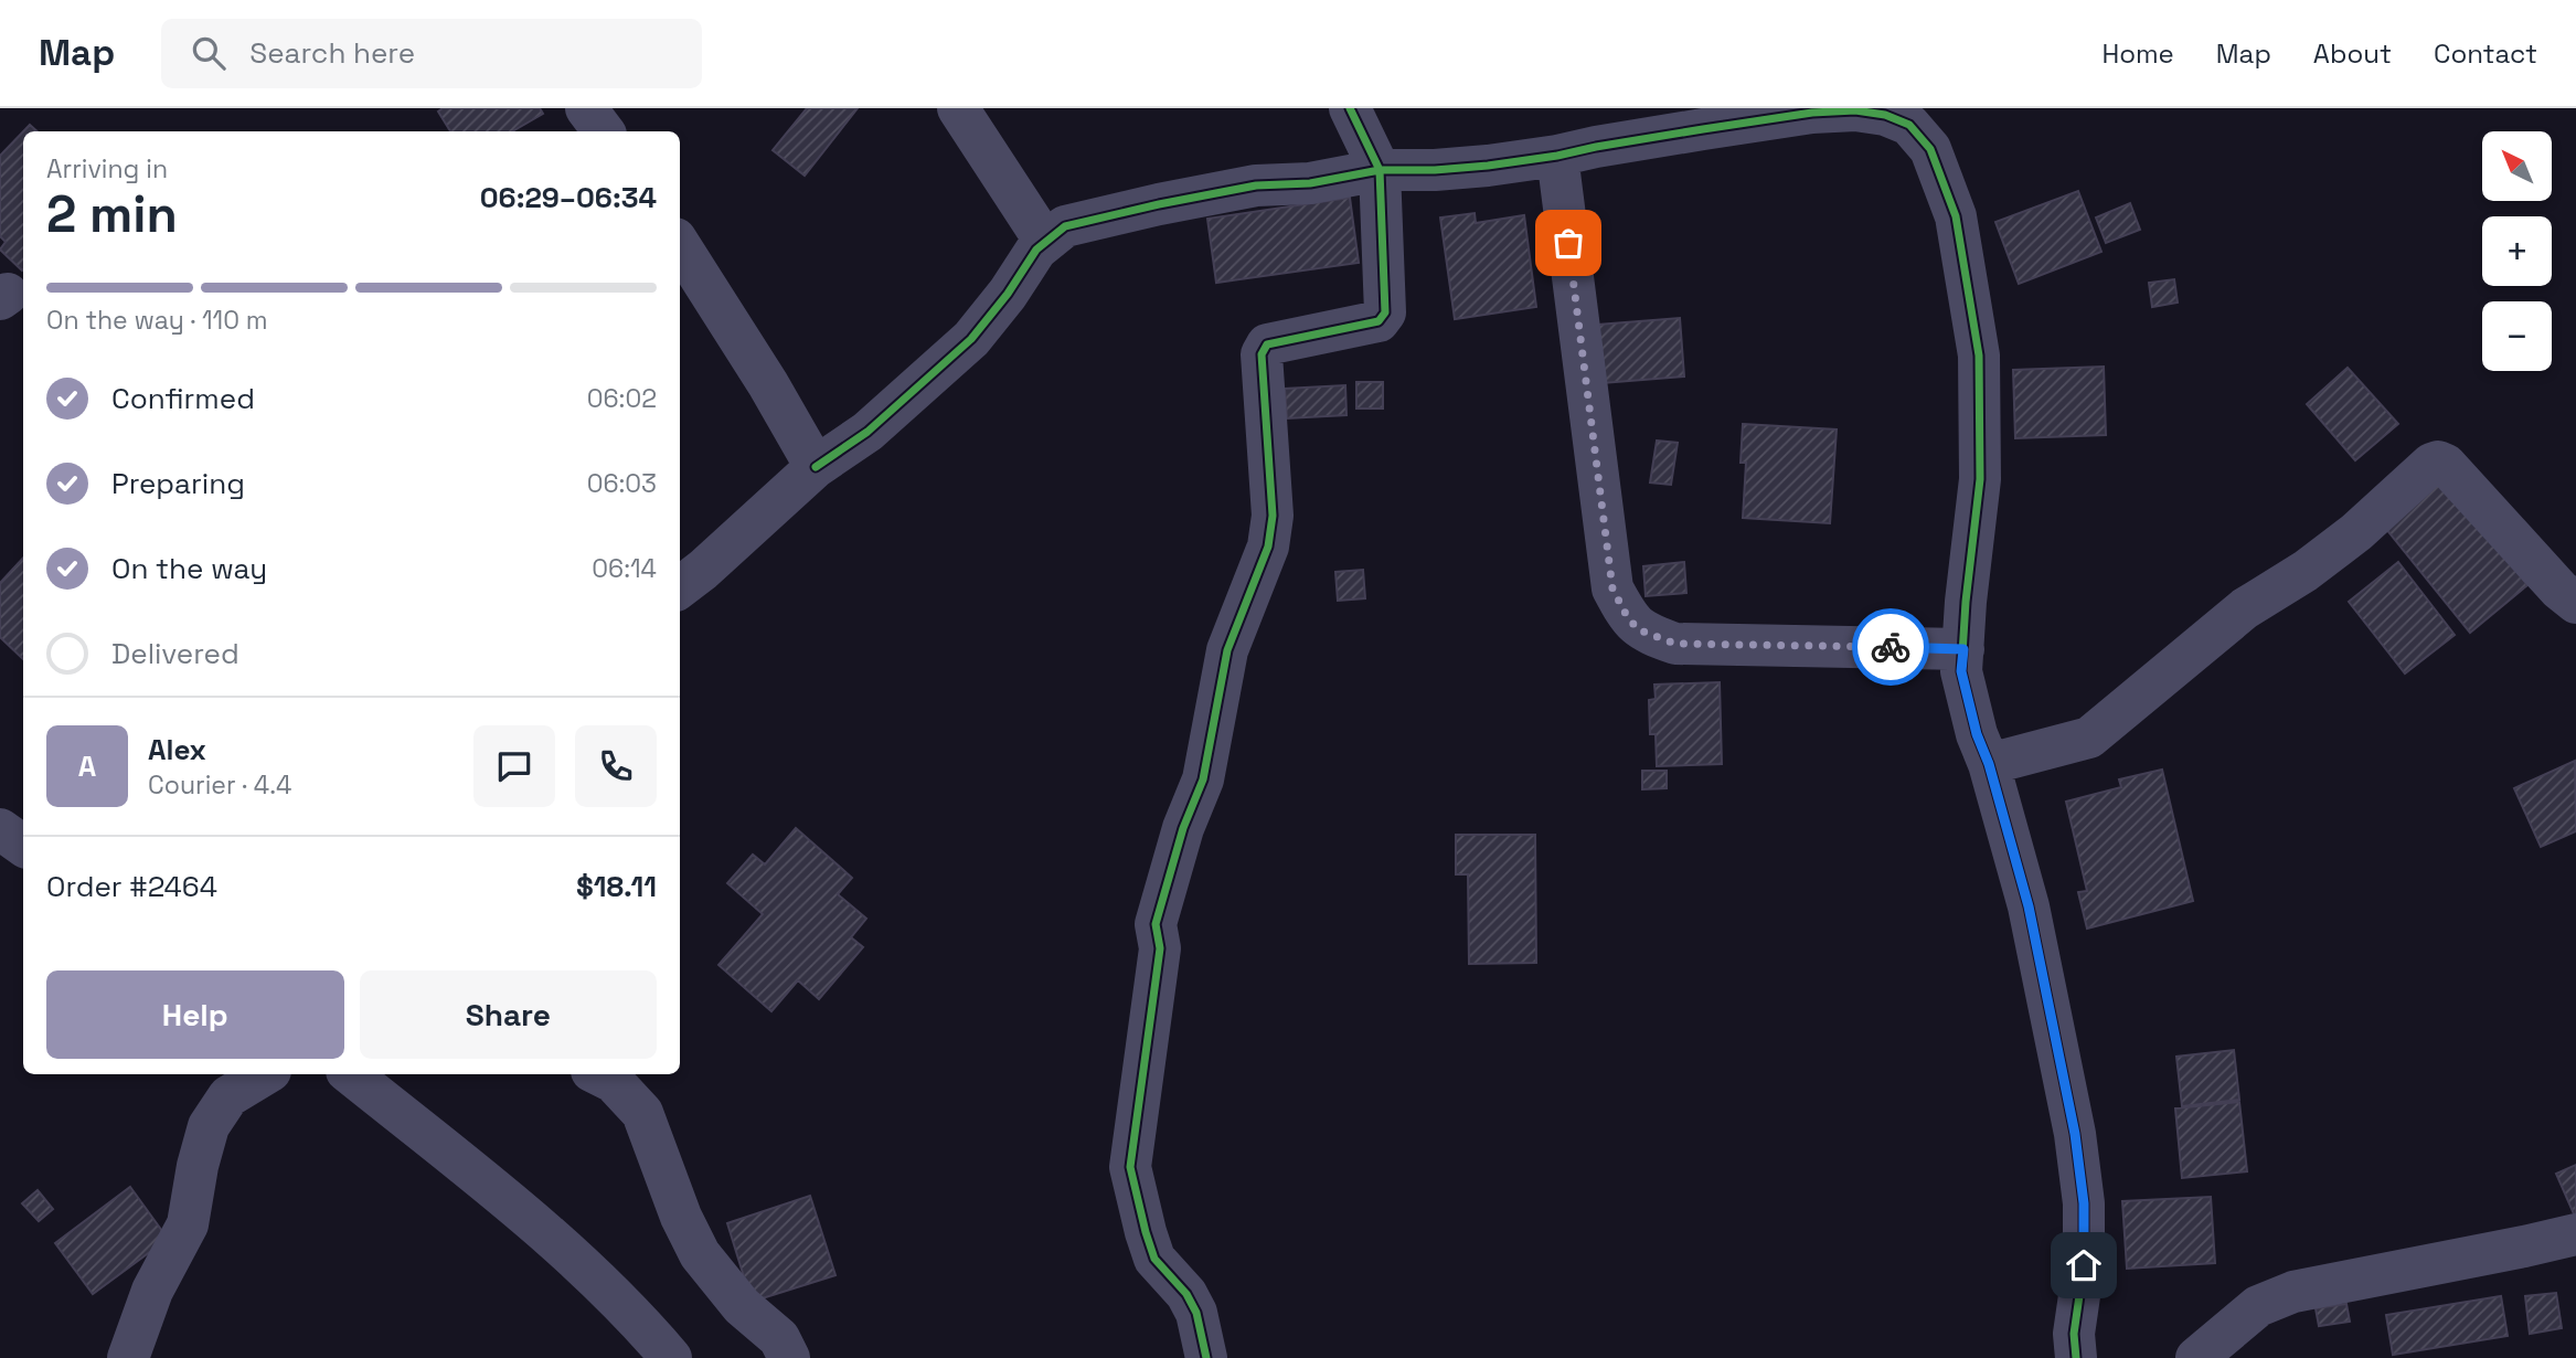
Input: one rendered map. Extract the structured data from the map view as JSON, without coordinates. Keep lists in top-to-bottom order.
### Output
{
  "north": "top left",
  "page": {
    "header": "Map",
    "search": "Search here",
    "nav": [
      "Home",
      "Map",
      "About",
      "Contact"
    ],
    "map_buttons": ["+", "−"],
    "heading": ["2 min", "Arriving in", "06:29–06:34"],
    "panel": [
      "Alex",
      "Courier · 4.4",
      "Order #2464",
      "$18.11"
    ],
    "bar": "On the way · 110 m",
    "list": [
      ["Confirmed", "06:02"],
      ["Preparing", "06:03"],
      ["On the way", "06:14"],
      "Delivered"
    ],
    "round": "A",
    "buttons": ["Help", "Share"]
  }
}
